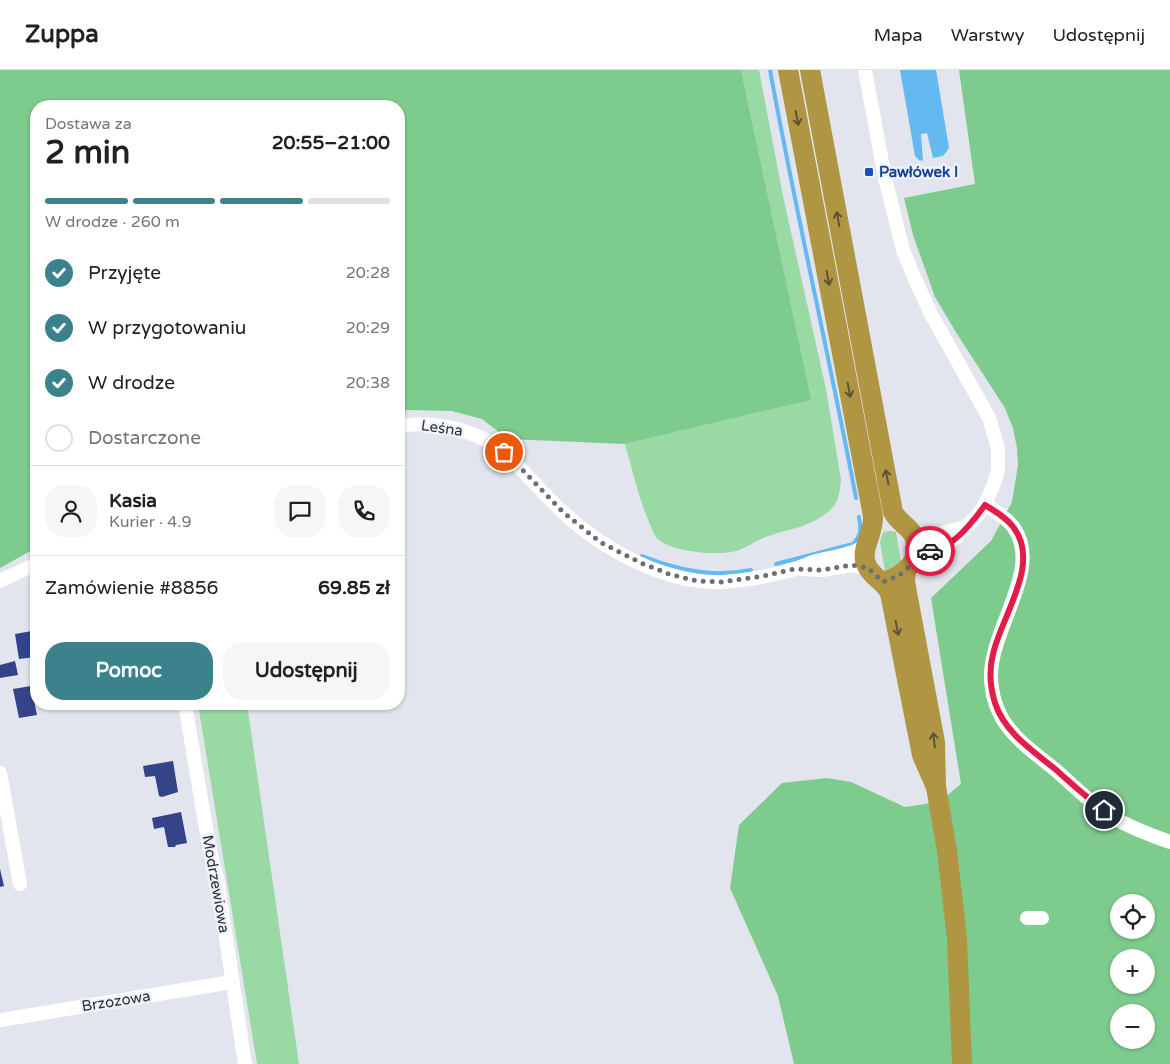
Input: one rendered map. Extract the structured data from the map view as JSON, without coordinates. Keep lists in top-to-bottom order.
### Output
{
  "streets": {
    "street": ["Leśna", "Modrzewiowa", "Brzozowa"]
  },
  "crossings": [
    ["Modrzewiowa", "Brzozowa"]
  ],
  "places": {
    "transit": ["Pawłówek I"]
  },
  "page": {
    "header": "Zuppa",
    "nav": ["Mapa", "Warstwy", "Udostępnij"],
    "heading": ["2 min", "Dostawa za", "20:55–21:00"],
    "panel": [
      "Kasia",
      "Kurier · 4.9",
      "Zamówienie #8856",
      "69.85 zł"
    ],
    "bar": "W drodze · 260 m",
    "list": [
      ["Przyjęte", "20:28"],
      ["W przygotowaniu", "20:29"],
      ["W drodze", "20:38"],
      "Dostarczone"
    ],
    "buttons": ["Pomoc", "Udostępnij"],
    "map_buttons": ["+", "−"]
  }
}
